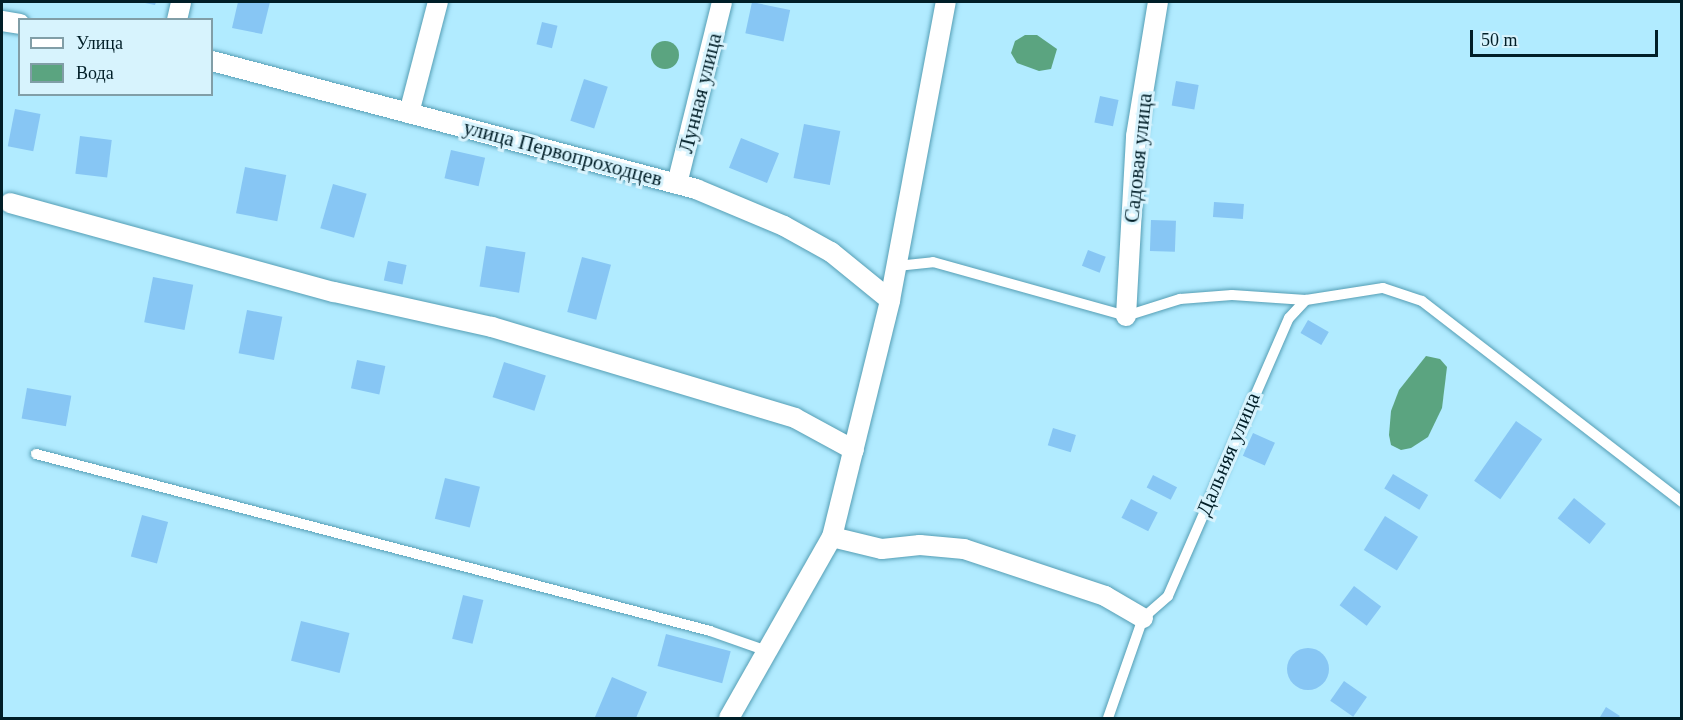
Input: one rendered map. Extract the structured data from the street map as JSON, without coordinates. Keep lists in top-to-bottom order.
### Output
{
  "streets": {
    "street": ["Лунная улица", "улица Первопроходцев", "Садовая улица"],
    "lane": ["Дальняя улица"]
  },
  "crossings": [
    ["Лунная улица", "улица Первопроходцев"]
  ],
  "legend": ["Улица", "Вода"],
  "scale_bar": "50 m"
}
